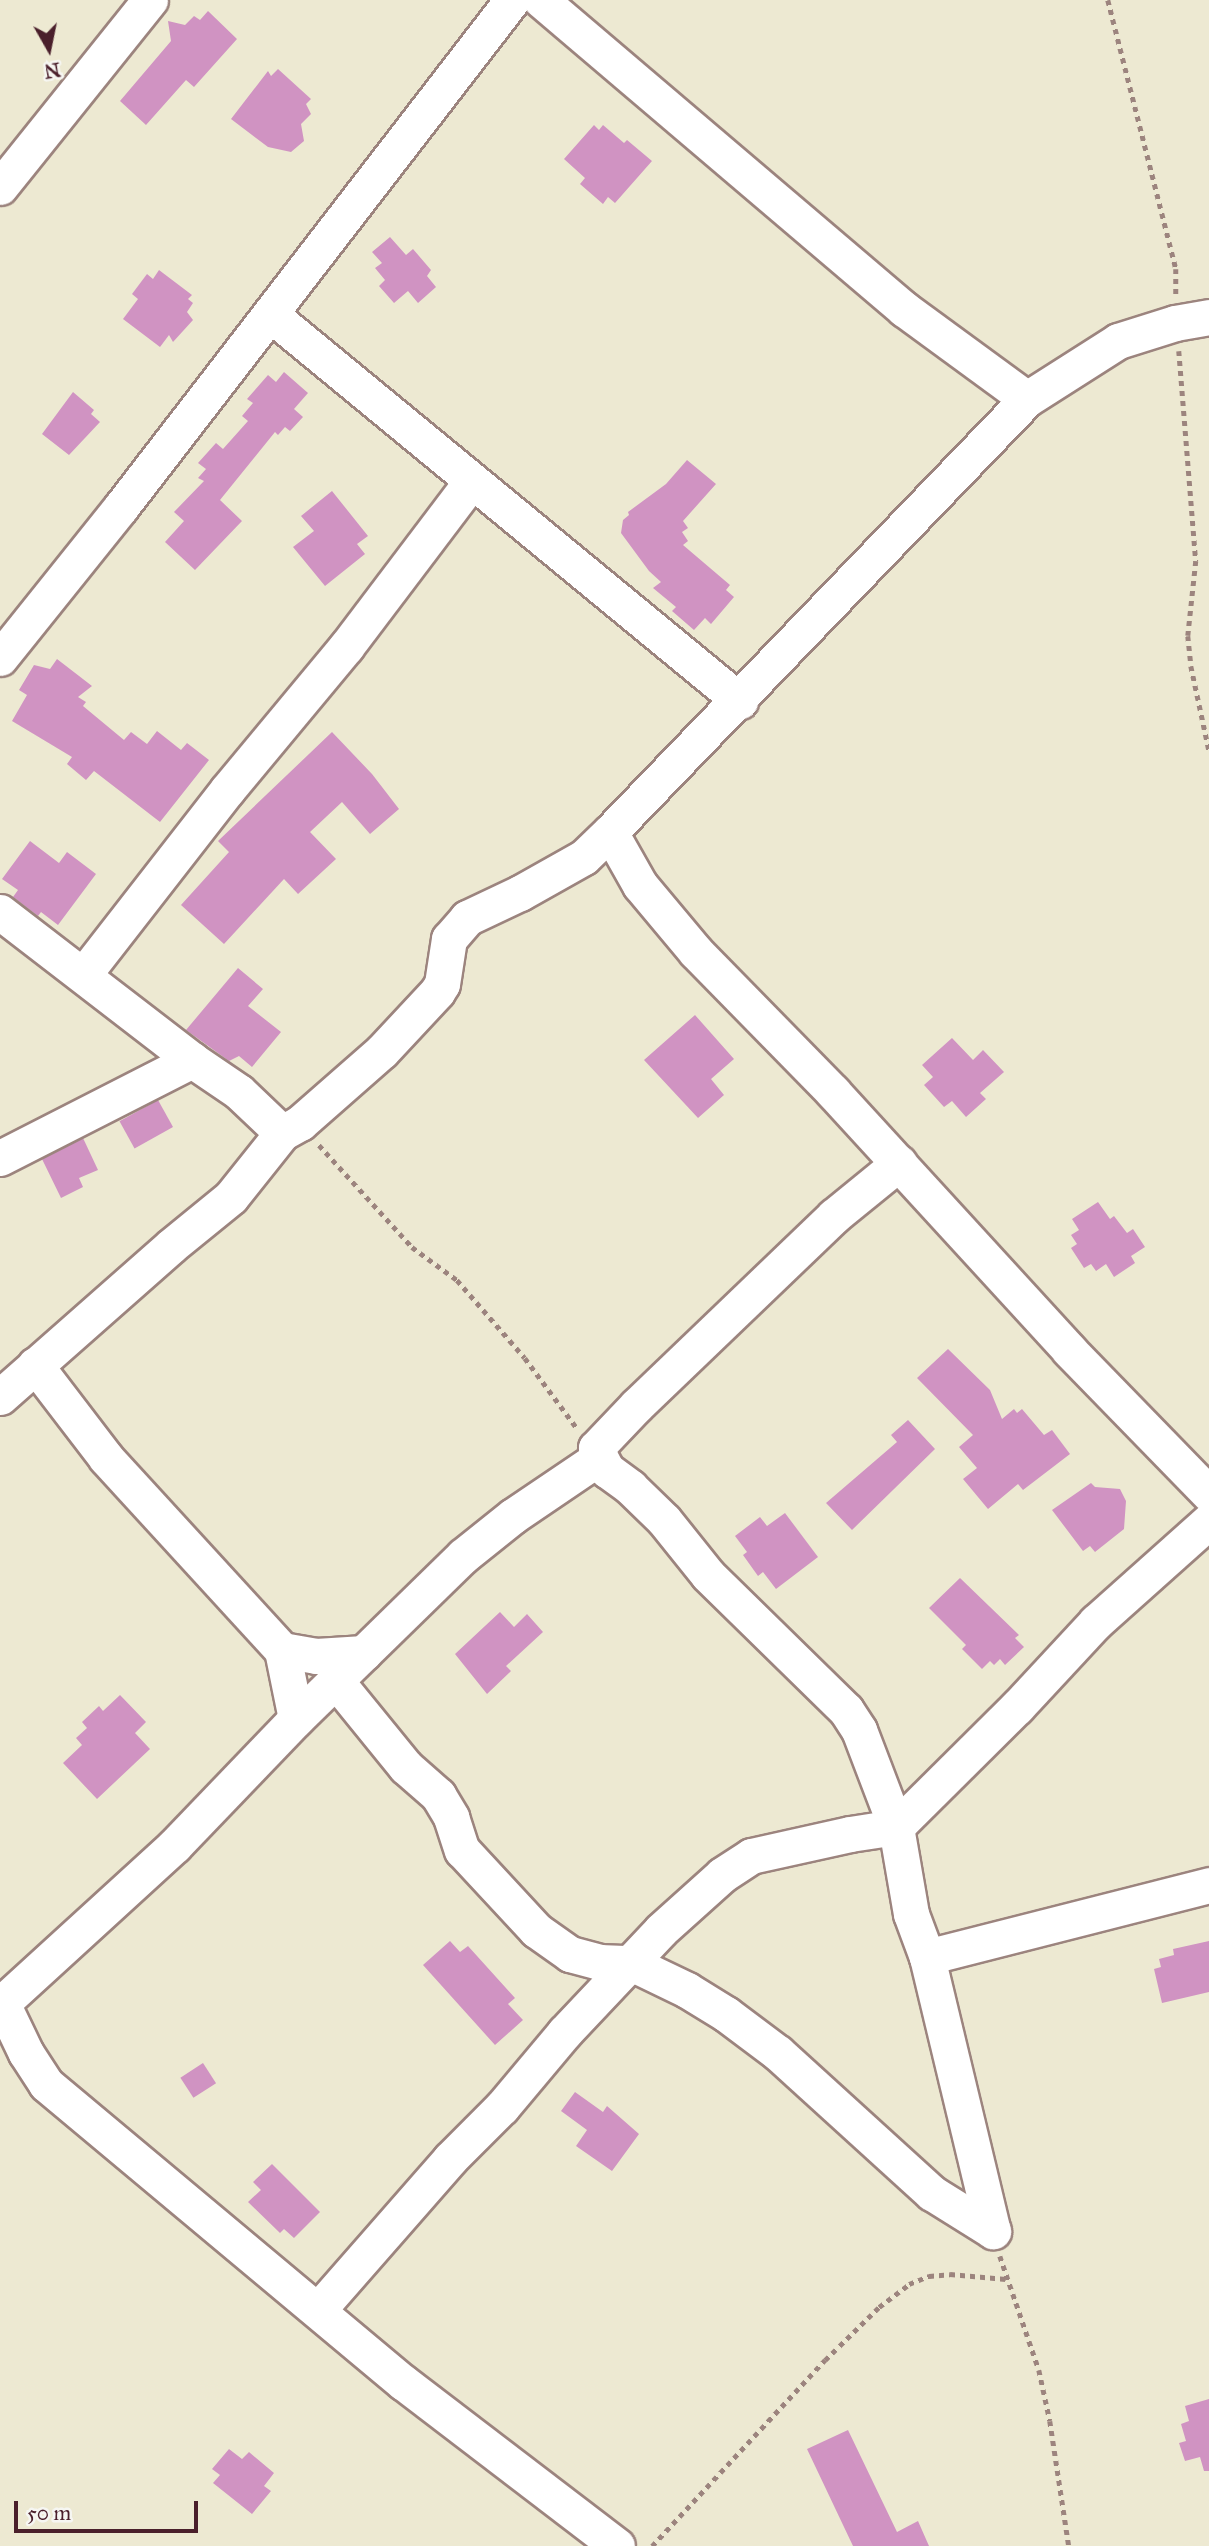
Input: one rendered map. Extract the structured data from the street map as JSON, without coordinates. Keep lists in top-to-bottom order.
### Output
{
  "scale_bar": "50 m",
  "north": "bottom"
}
